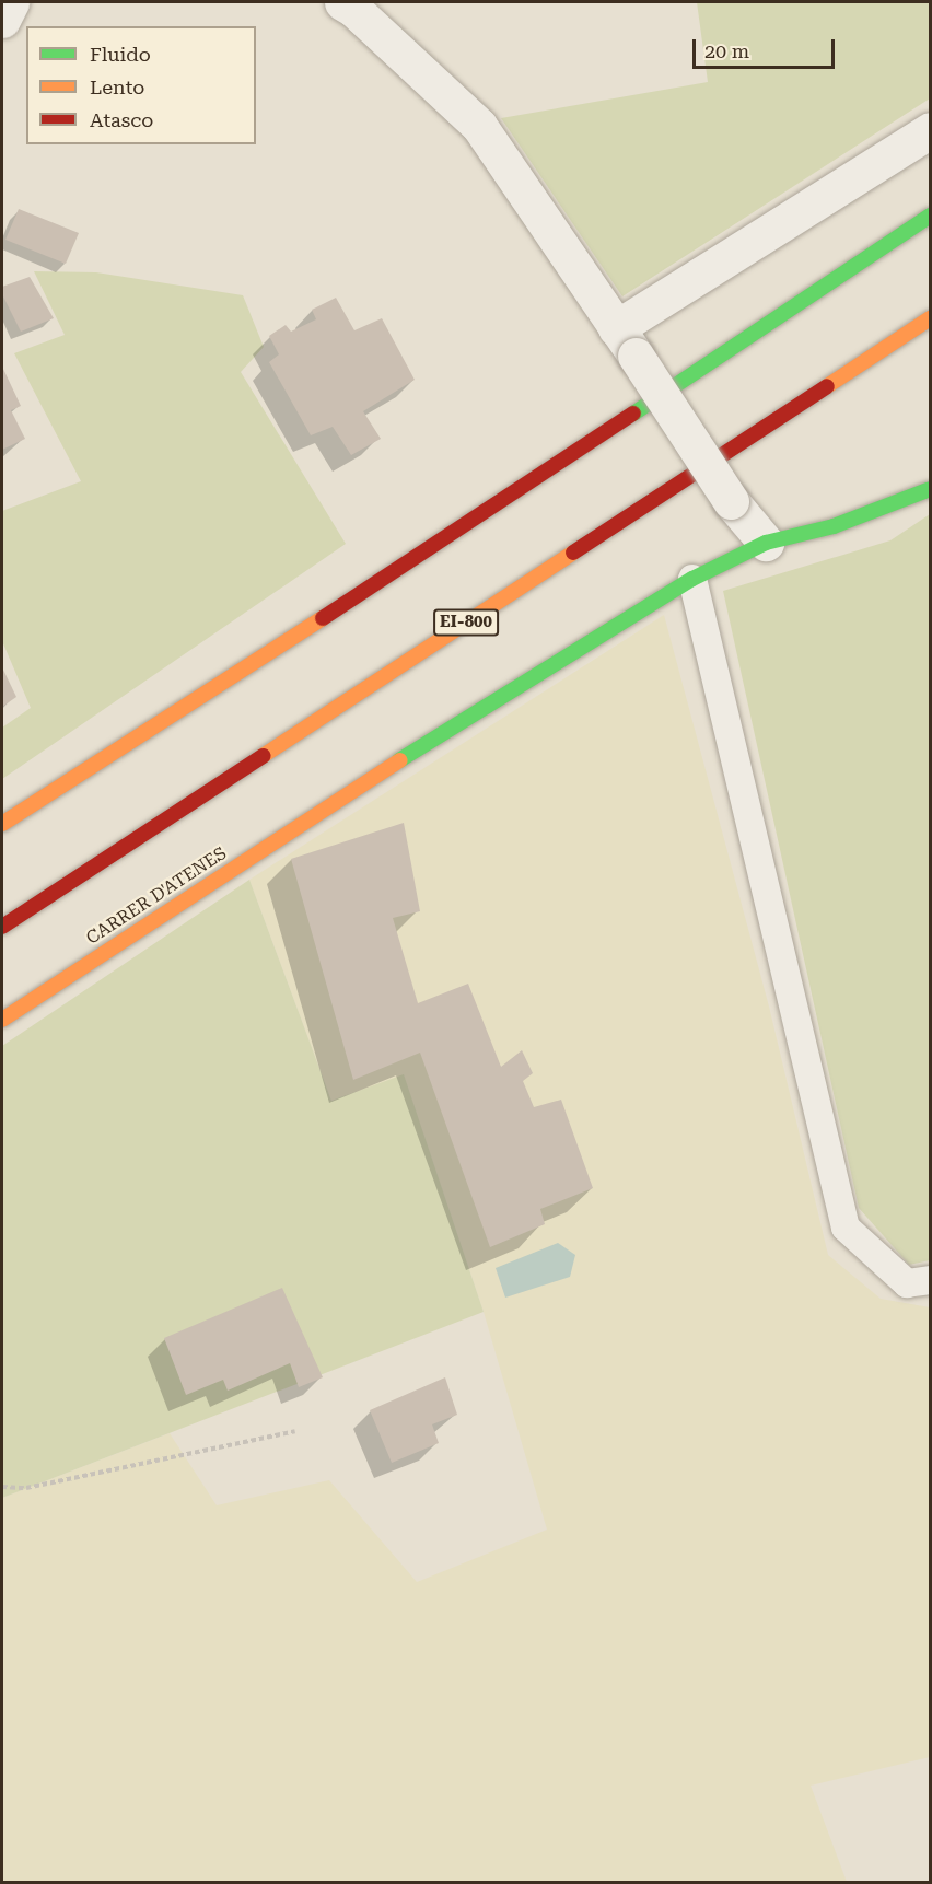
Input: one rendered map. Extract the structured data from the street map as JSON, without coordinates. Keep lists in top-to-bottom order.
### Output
{
  "streets": {
    "main road": ["EI-800", "CARRER D'ATENES"]
  },
  "legend": ["Fluido", "Lento", "Atasco"],
  "scale_bar": "20 m"
}
